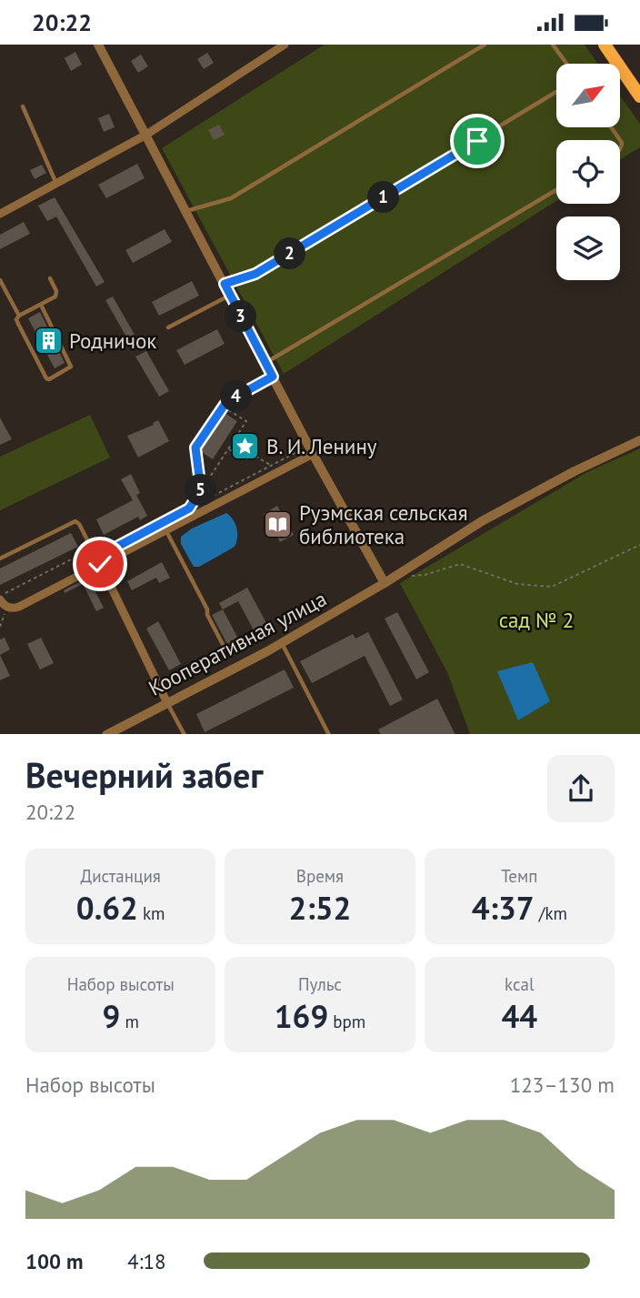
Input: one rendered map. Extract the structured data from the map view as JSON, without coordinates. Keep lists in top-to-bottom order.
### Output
{
  "streets": {
    "street": ["Кооперативная улица"]
  },
  "parks": ["сад № 2"],
  "places": {
    "building": ["Родничок"],
    "place": ["В. И. Ленину"],
    "library": ["Руэмская сельская библиотека"]
  },
  "north": "top right",
  "page": {
    "status": "20:22",
    "pins": [
      "1",
      "2",
      "3",
      "4",
      "5"
    ],
    "heading": ["Вечерний забег", "20:22"],
    "stats": [
      ["Дистанция", "0.62 km"],
      ["Время", "2:52"],
      ["Темп", "4:37 /km"],
      ["Набор высоты", "9 m"],
      ["Пульс", "169 bpm"],
      ["kcal", "44"]
    ],
    "chart": ["Набор высоты", "123–130 m"],
    "list": [
      {
        "name": "100 m",
        "note": "4:18"
      }
    ]
  }
}
